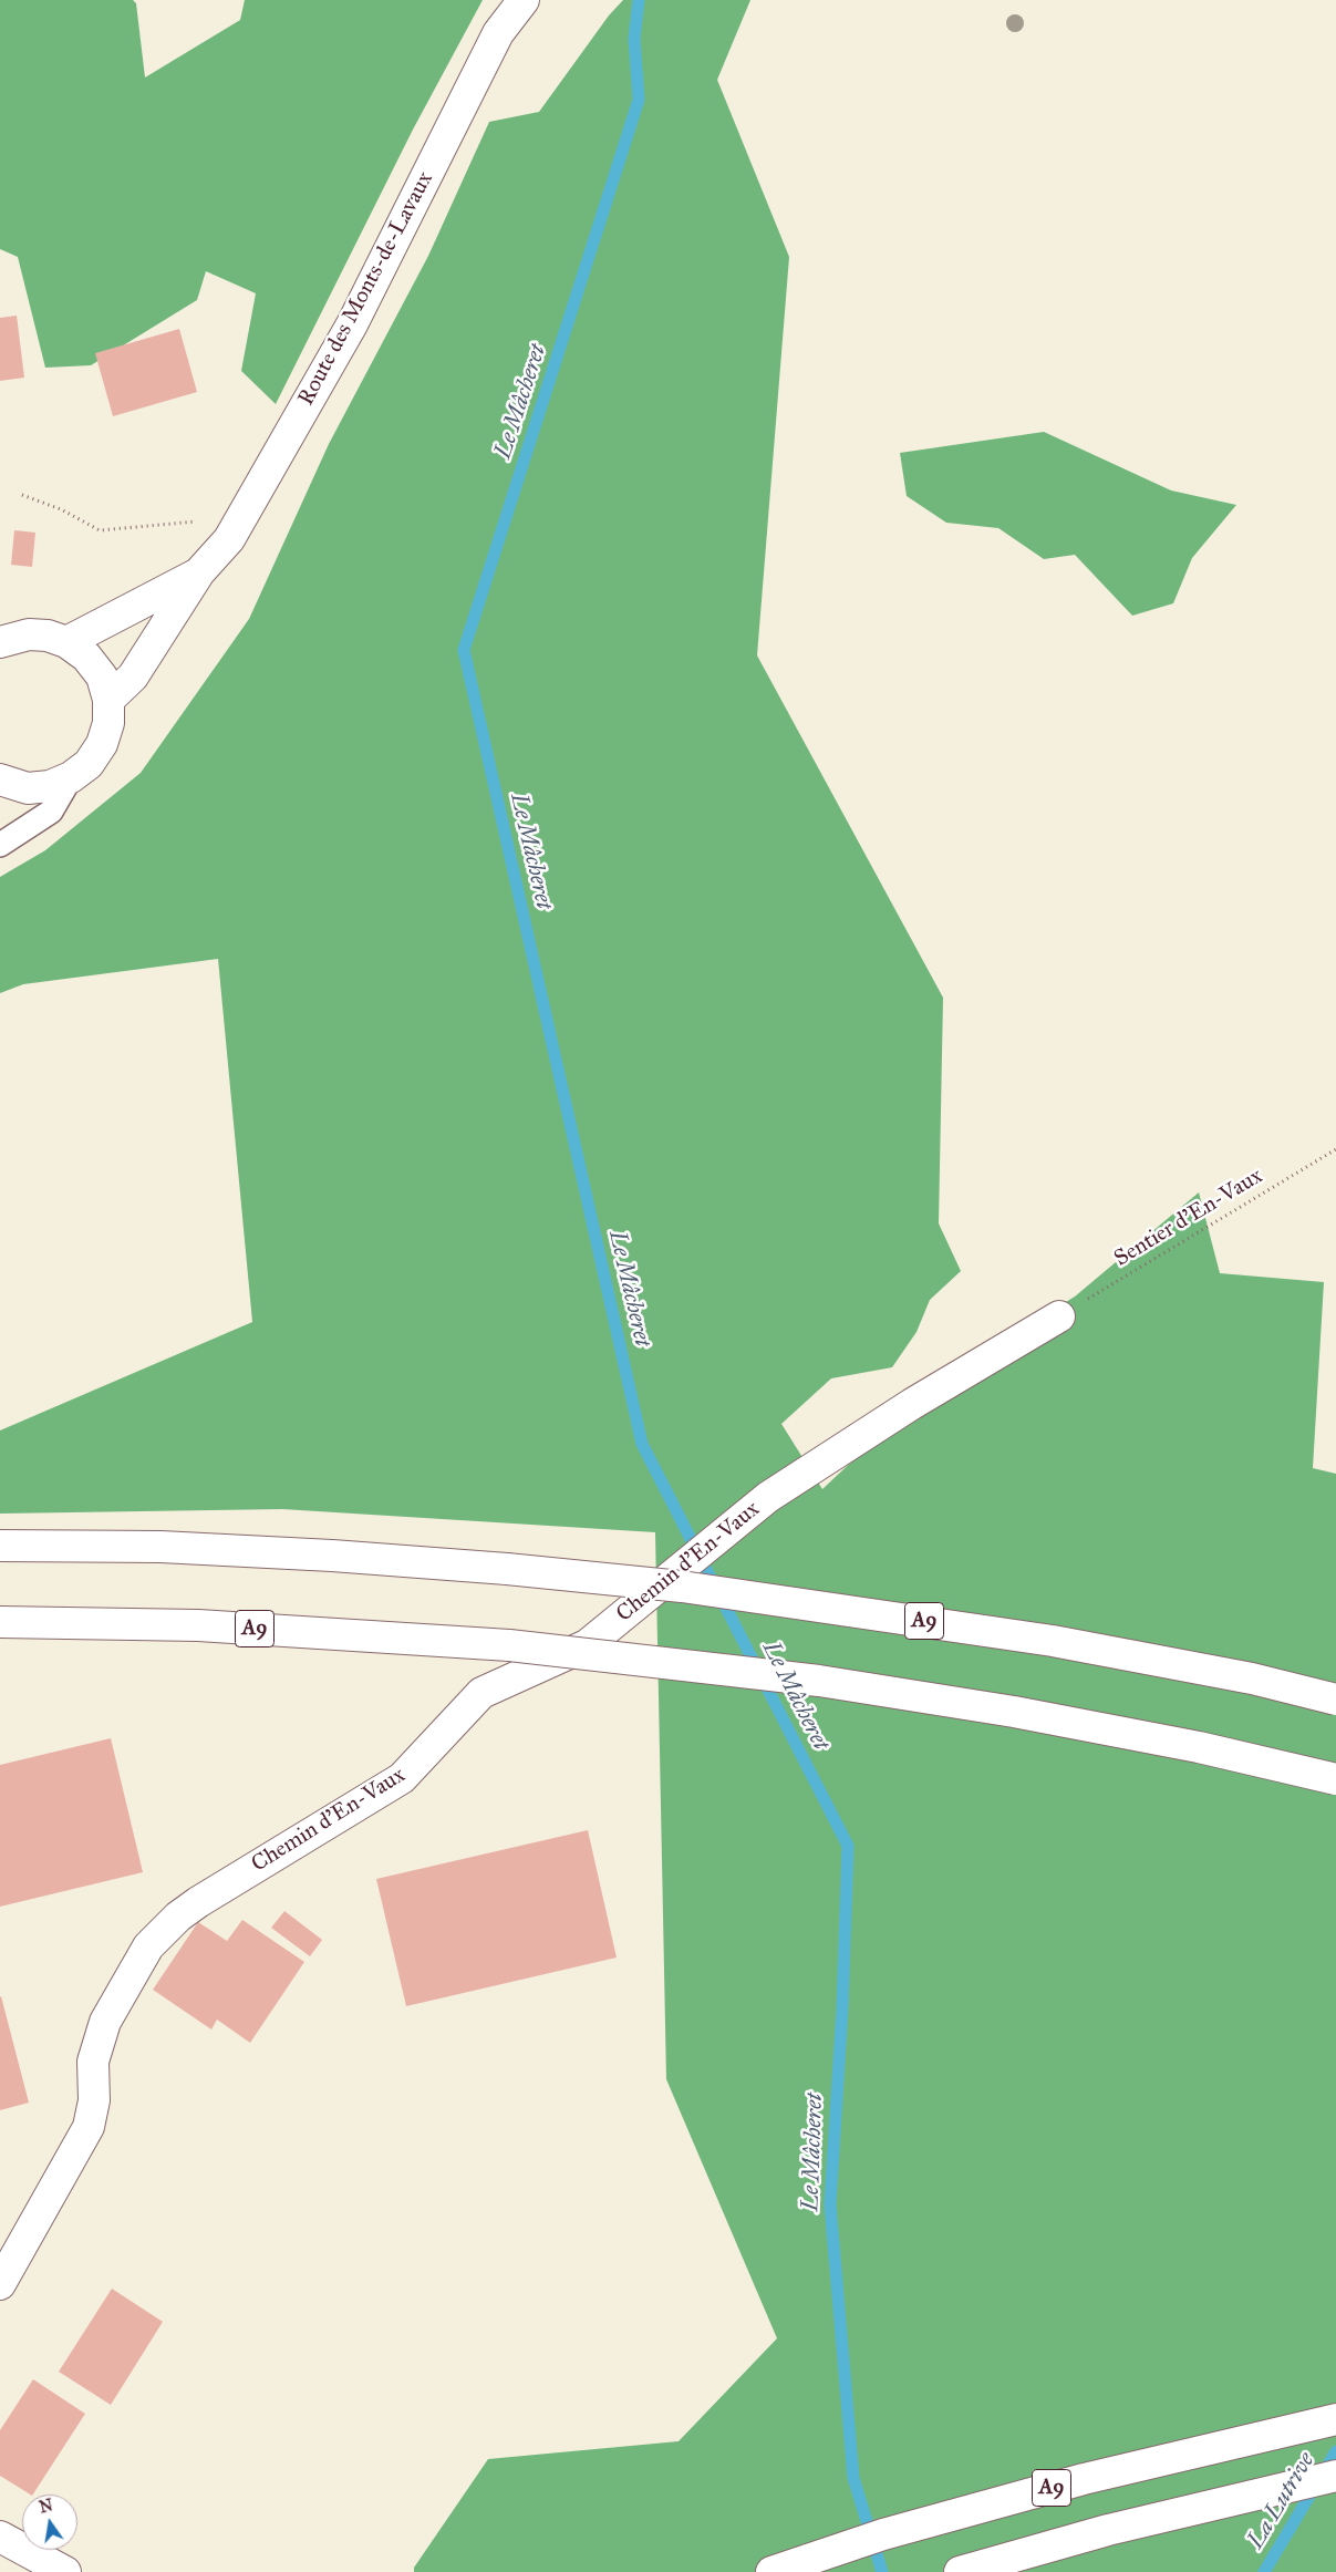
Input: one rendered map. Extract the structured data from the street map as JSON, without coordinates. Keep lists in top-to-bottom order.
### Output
{
  "streets": {
    "main road": ["Route des Monts-de-Lavaux", "Chemin d'En-Vaux", "A9"],
    "path": ["Sentier d'En-Vaux"]
  },
  "crossings": [
    ["Sentier d'En-Vaux", "Chemin d'En-Vaux"]
  ],
  "water": ["Le Mâcheret", "La Lutrive"],
  "north": "top"
}
